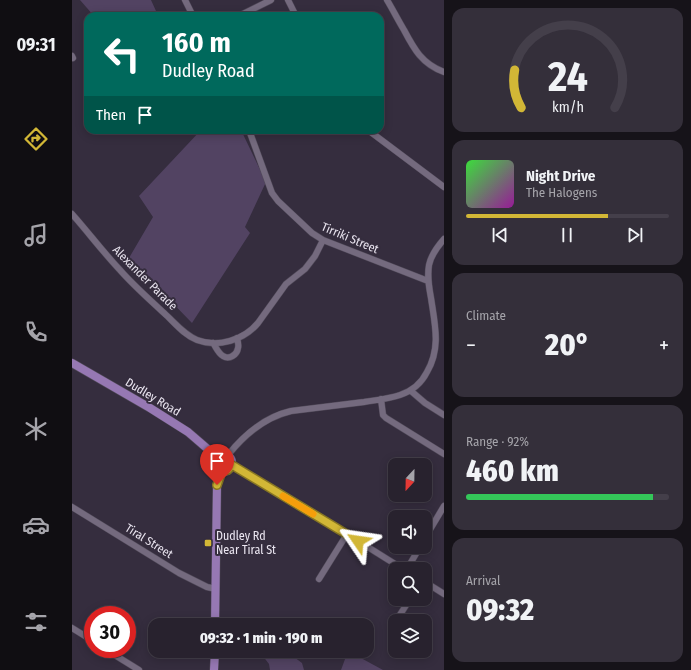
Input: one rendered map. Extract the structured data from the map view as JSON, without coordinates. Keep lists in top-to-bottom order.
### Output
{
  "streets": {
    "main road": ["Dudley Road"],
    "street": ["Tirriki Street", "Alexander Parade", "Tiral Street"]
  },
  "crossings": [
    ["Tirriki Street", "Alexander Parade"]
  ],
  "places": {
    "transit": ["Dudley Rd Near Tiral St"]
  },
  "north": "bottom",
  "page": {
    "tabs": "09:31",
    "turn": ["160 m", "Dudley Road"],
    "then": "Then",
    "song": ["Night Drive", "The Halogens"],
    "tile": [
      "Climate",
      ["Range · 92%", "460 km"],
      ["Arrival", "09:32"]
    ],
    "heat": ["−", "20°", "+"],
    "limit": "30",
    "trip": "09:32 · 1 min · 190 m",
    "gauge": ["24", "km/h"]
  }
}
